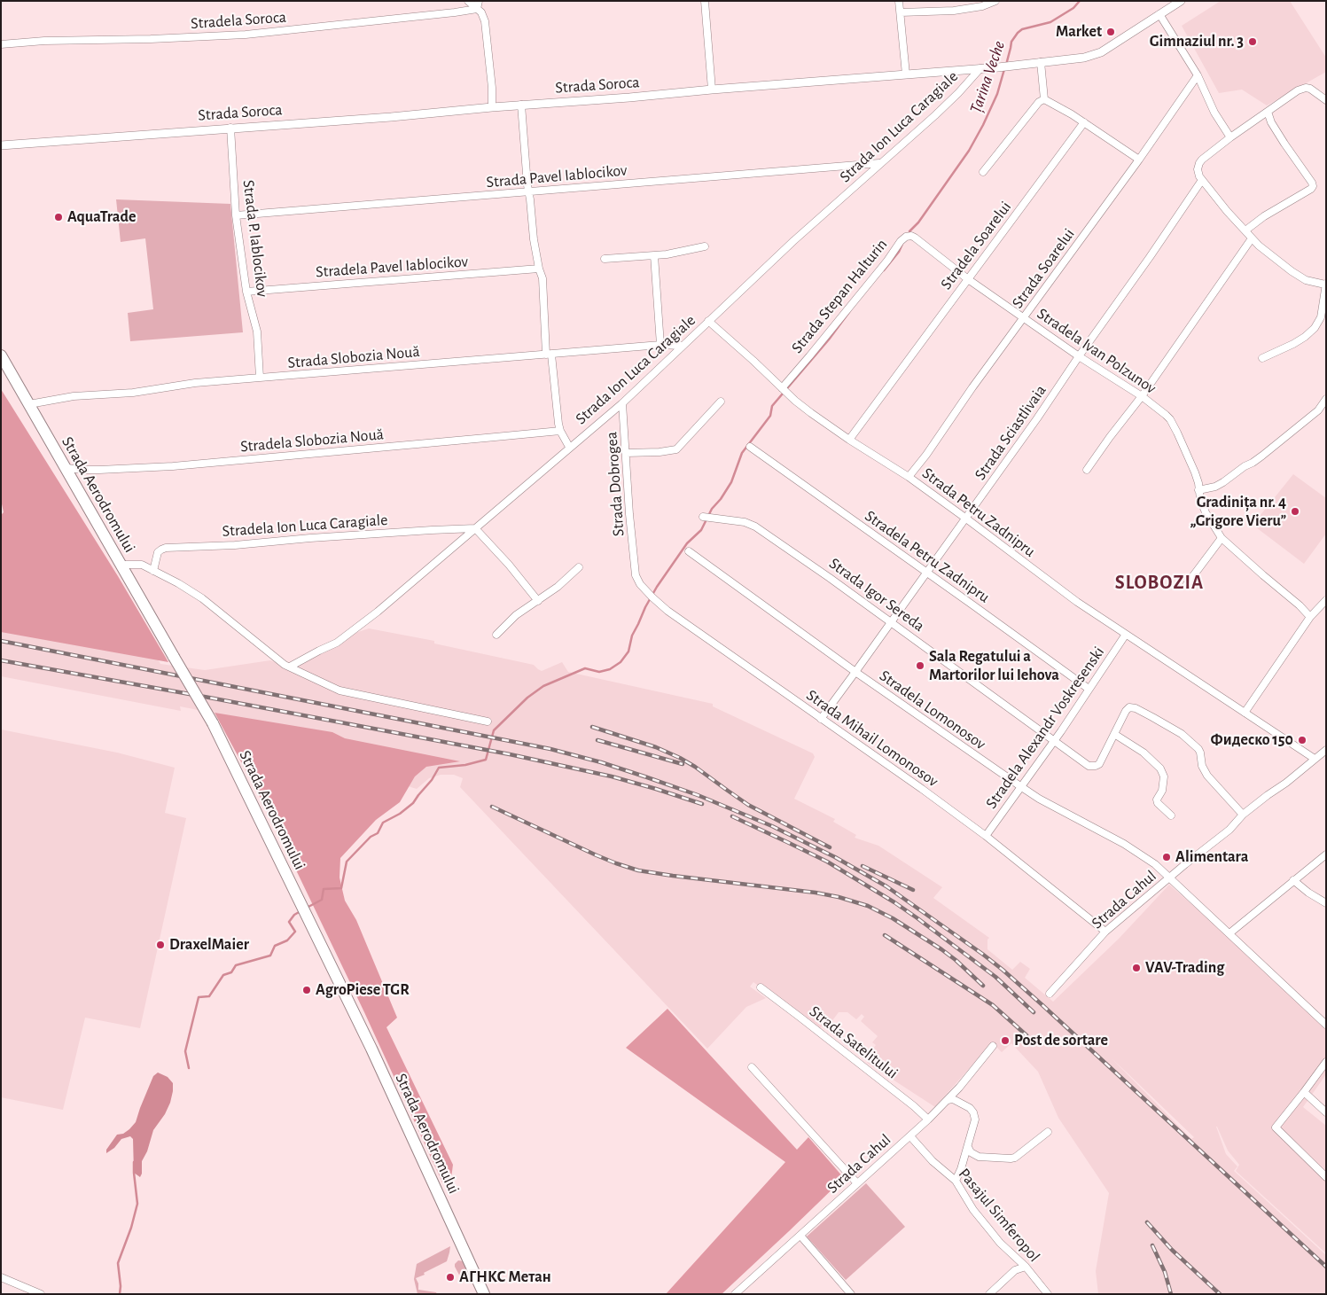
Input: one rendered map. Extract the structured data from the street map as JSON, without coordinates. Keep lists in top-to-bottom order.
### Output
{
  "streets": {
    "highway": ["Strada Aerodromului"],
    "street": [
      "Stradela Sorocа",
      "Strada Soroca",
      "Strada Ion Luca Caragiale",
      "Strada Pavel Iablocikov",
      "Strada P. Iablocikov",
      "Stradela Soarelui",
      "Stradela Pavel Iablocikov",
      "Strada Soarelui",
      "Strada Stepan Halturin",
      "Stradela Ivan Polzunov",
      "Strada Slobozia Nouă",
      "Strada Sciastlivaia",
      "Stradela Slobozia Nouă",
      "Strada Dobrogea",
      "Strada Petru Zadnipru",
      "Stradela Ion Luca Caragiale",
      "Stradela Petru Zadnipru",
      "Strada Igor Sereda",
      "Stradela Lomonosov",
      "Stradela Alexandr Voskresenski",
      "Strada Mihail Lomonosov",
      "Strada Cahul",
      "Strada Satelitului",
      "Pasajul Simferopol"
    ]
  },
  "crossings": [
    ["Strada Soroca", "Strada Ion Luca Caragiale"],
    ["Strada Soroca", "Strada P. Iablocikov"],
    ["Strada Ion Luca Caragiale", "Strada Pavel Iablocikov"],
    ["Strada Ion Luca Caragiale", "Strada Slobozia Nouă"],
    ["Strada Ion Luca Caragiale", "Strada Dobrogea"],
    ["Strada Ion Luca Caragiale", "Strada Petru Zadnipru"],
    ["Strada Ion Luca Caragiale", "Stradela Ion Luca Caragiale"],
    ["Strada Pavel Iablocikov", "Strada P. Iablocikov"],
    ["Strada P. Iablocikov", "Stradela Pavel Iablocikov"],
    ["Strada P. Iablocikov", "Strada Slobozia Nouă"],
    ["Stradela Soarelui", "Stradela Ivan Polzunov"],
    ["Stradela Soarelui", "Strada Petru Zadnipru"],
    ["Strada Soarelui", "Stradela Ivan Polzunov"],
    ["Strada Soarelui", "Strada Petru Zadnipru"],
    ["Strada Stepan Halturin", "Stradela Ivan Polzunov"],
    ["Strada Stepan Halturin", "Strada Petru Zadnipru"],
    ["Stradela Ivan Polzunov", "Strada Sciastlivaia"],
    ["Strada Slobozia Nouă", "Strada Aerodromului"],
    ["Strada Sciastlivaia", "Strada Petru Zadnipru"],
    ["Strada Sciastlivaia", "Stradela Petru Zadnipru"],
    ["Strada Sciastlivaia", "Strada Igor Sereda"],
    ["Strada Sciastlivaia", "Stradela Lomonosov"],
    ["Strada Sciastlivaia", "Strada Mihail Lomonosov"],
    ["Stradela Slobozia Nouă", "Strada Aerodromului"],
    ["Strada Dobrogea", "Strada Mihail Lomonosov"],
    ["Strada Petru Zadnipru", "Stradela Alexandr Voskresenski"],
    ["Strada Petru Zadnipru", "Strada Cahul"],
    ["Stradela Petru Zadnipru", "Stradela Alexandr Voskresenski"],
    ["Strada Igor Sereda", "Stradela Alexandr Voskresenski"],
    ["Stradela Lomonosov", "Stradela Alexandr Voskresenski"],
    ["Stradela Lomonosov", "Strada Cahul"],
    ["Stradela Alexandr Voskresenski", "Strada Mihail Lomonosov"],
    ["Strada Mihail Lomonosov", "Strada Cahul"],
    ["Strada Cahul", "Strada Satelitului"],
    ["Strada Cahul", "Pasajul Simferopol"]
  ],
  "districts": ["SLOBOZIA"],
  "water": ["Țarina Veche"],
  "places": [
    "Market",
    "Gimnaziul nr. 3",
    "AquaTrade",
    "Gradinița nr. 4 „Grigore Vieru”",
    "Sala Regatului a Martorilor lui Iehova",
    "Фидеско 150",
    "Alimentara",
    "DraxelMaier",
    "VAV-Trading",
    "AgroPiese TGR",
    "Post de sortare",
    "АГНКС Метан"
  ]
}
